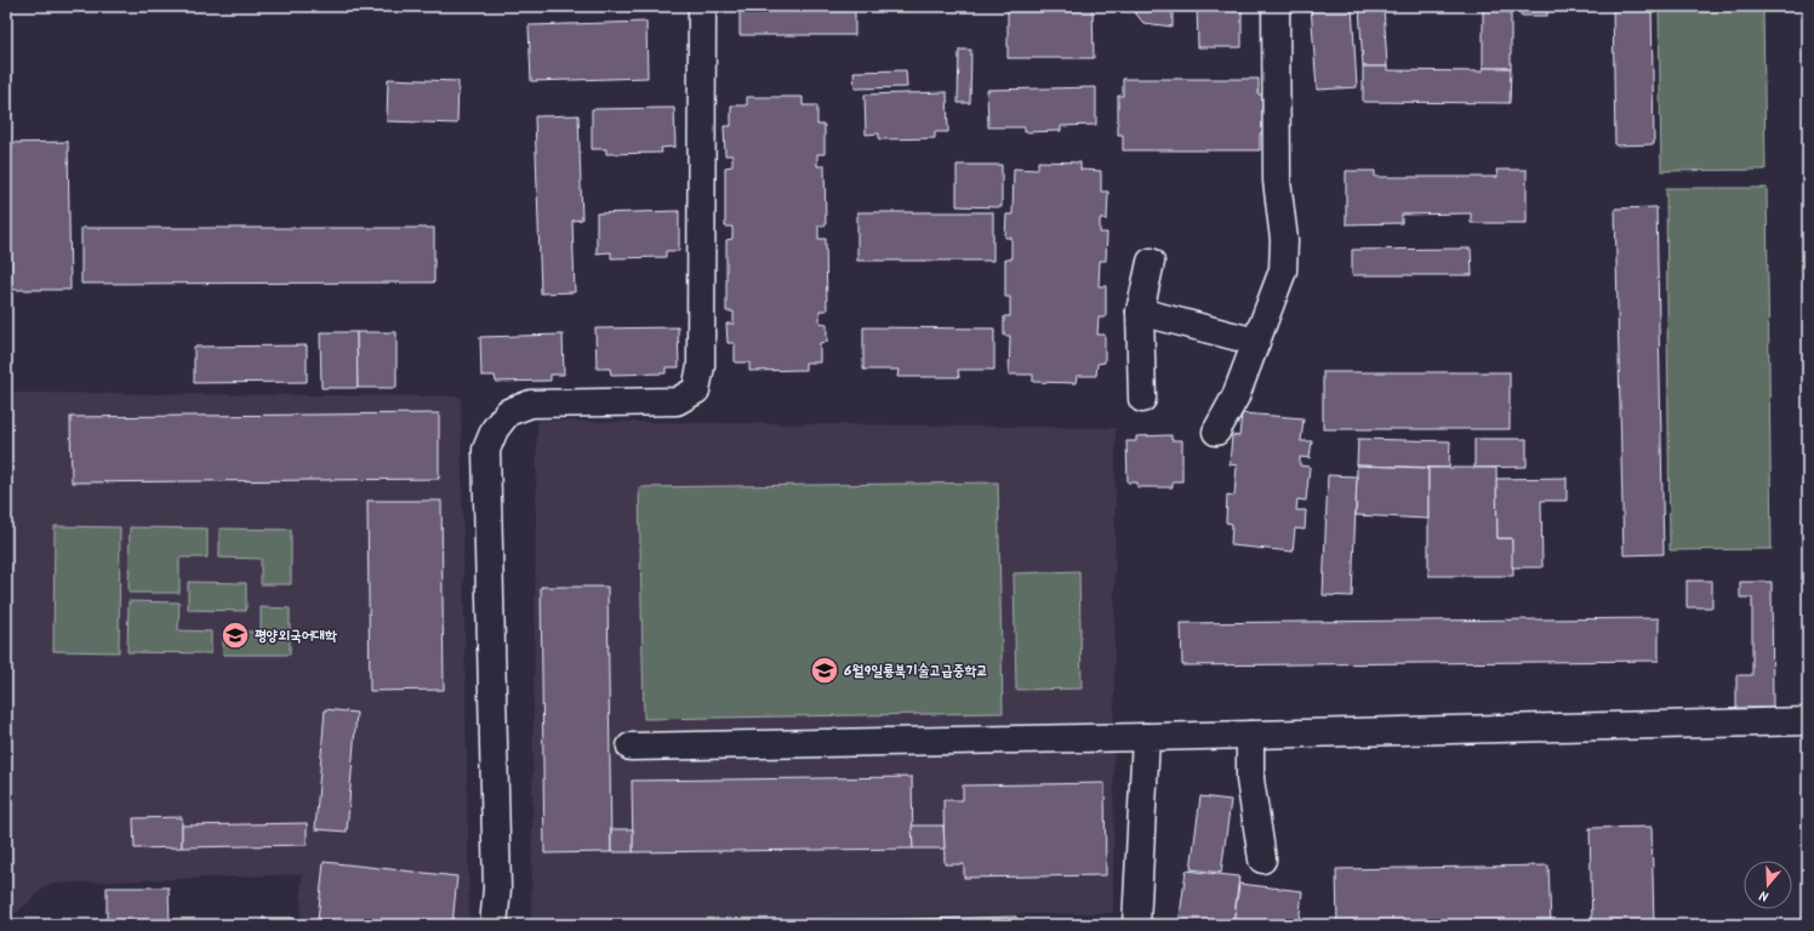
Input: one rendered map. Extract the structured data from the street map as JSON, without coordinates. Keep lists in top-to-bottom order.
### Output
{
  "places": {
    "school or university": ["평양외국어대학", "6월9일룡북기술고급중학교"]
  },
  "north": "bottom"
}
